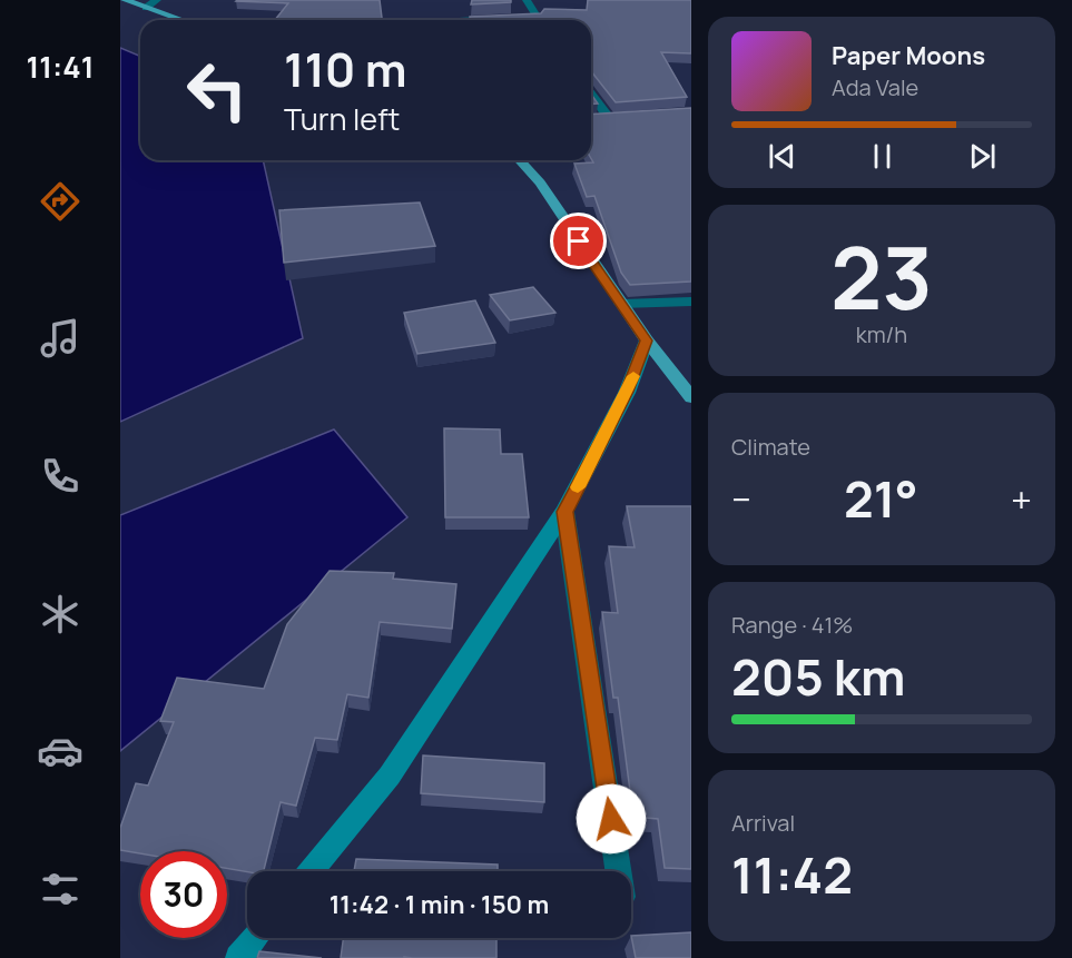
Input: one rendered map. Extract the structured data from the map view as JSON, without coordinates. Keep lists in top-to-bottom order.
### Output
{
  "page": {
    "tabs": "11:41",
    "turn": ["110 m", "Turn left"],
    "song": ["Paper Moons", "Ada Vale"],
    "tile": [
      ["23", "km/h"],
      "Climate",
      ["Range · 41%", "205 km"],
      ["Arrival", "11:42"]
    ],
    "heat": ["−", "21°", "+"],
    "limit": "30",
    "trip": "11:42 · 1 min · 150 m"
  }
}
